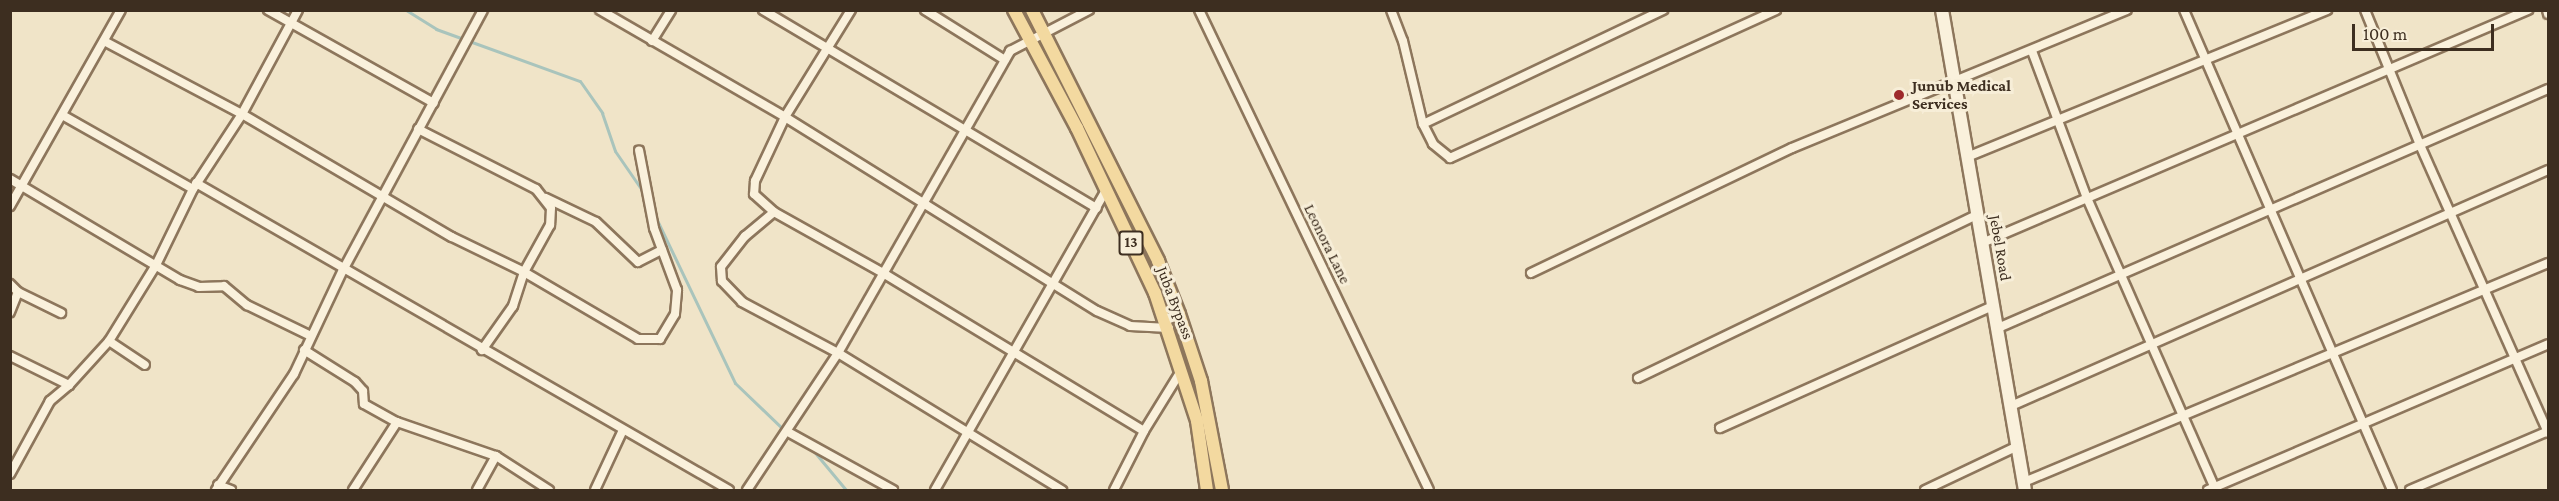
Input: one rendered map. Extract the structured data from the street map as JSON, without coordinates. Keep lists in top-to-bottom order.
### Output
{
  "streets": {
    "main road": ["13", "Jebel Road", "Juba Bypass"],
    "street": ["Leonora Lane"]
  },
  "places": ["Junub Medical Services"],
  "scale_bar": "100 m"
}
